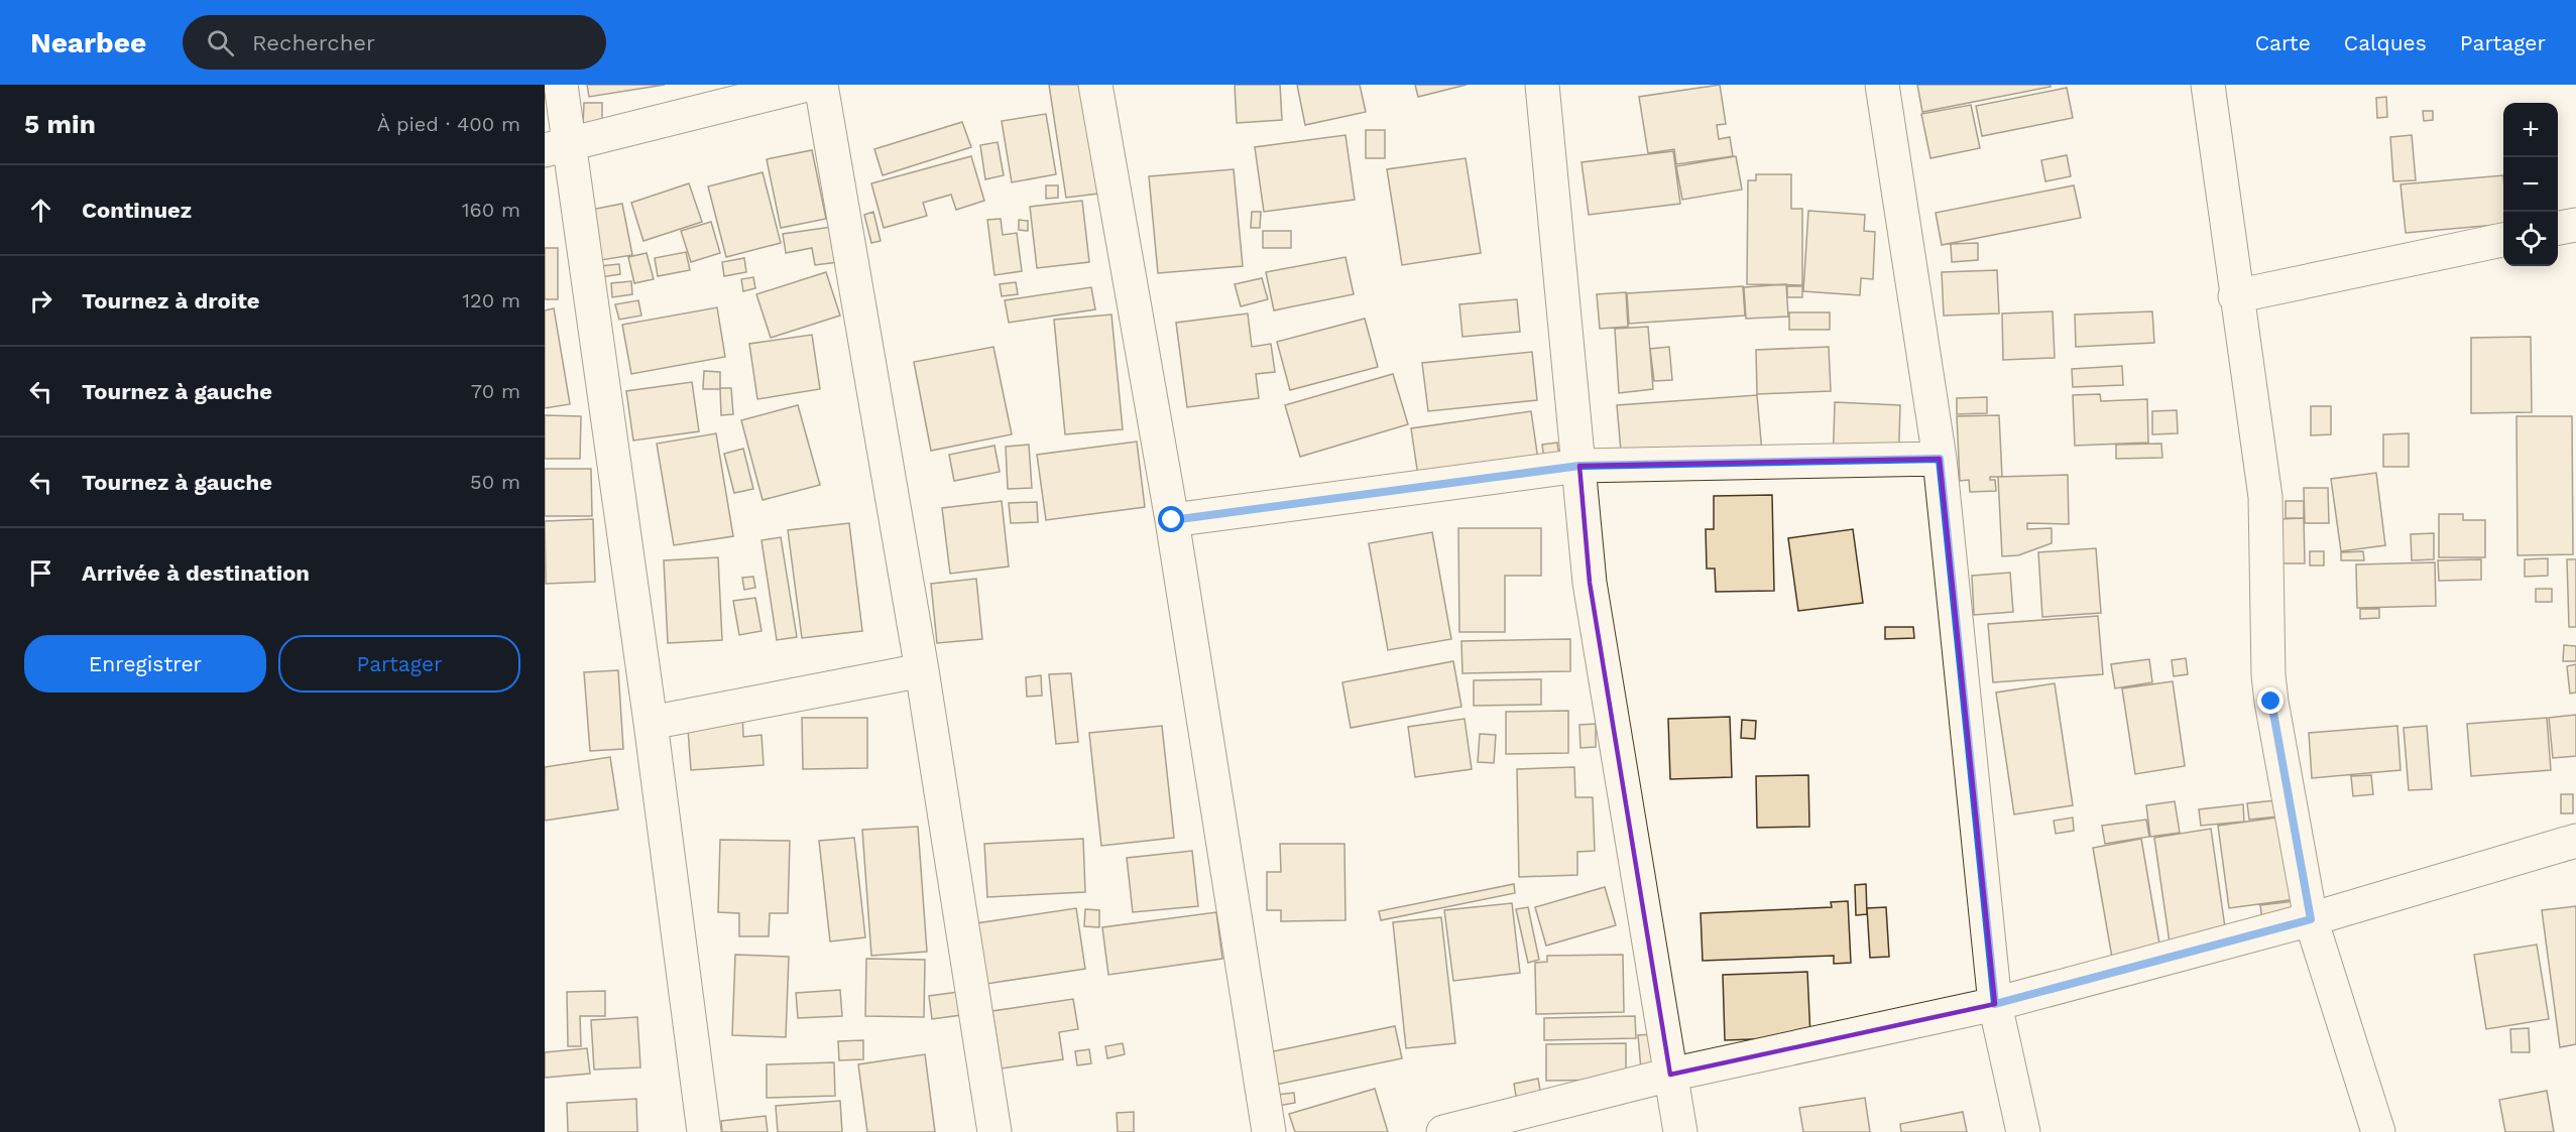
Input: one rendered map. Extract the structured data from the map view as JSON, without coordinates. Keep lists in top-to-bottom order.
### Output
{
  "page": {
    "header": "Nearbee",
    "search": "Rechercher",
    "nav": ["Carte", "Calques", "Partager"],
    "heading": ["5 min", "À pied · 400 m"],
    "map_buttons": ["+", "−"],
    "list": [
      ["Continuez", "160 m"],
      ["Tournez à droite", "120 m"],
      ["Tournez à gauche", "70 m"],
      ["Tournez à gauche", "50 m"],
      "Arrivée à destination"
    ],
    "buttons": ["Enregistrer", "Partager"]
  }
}
